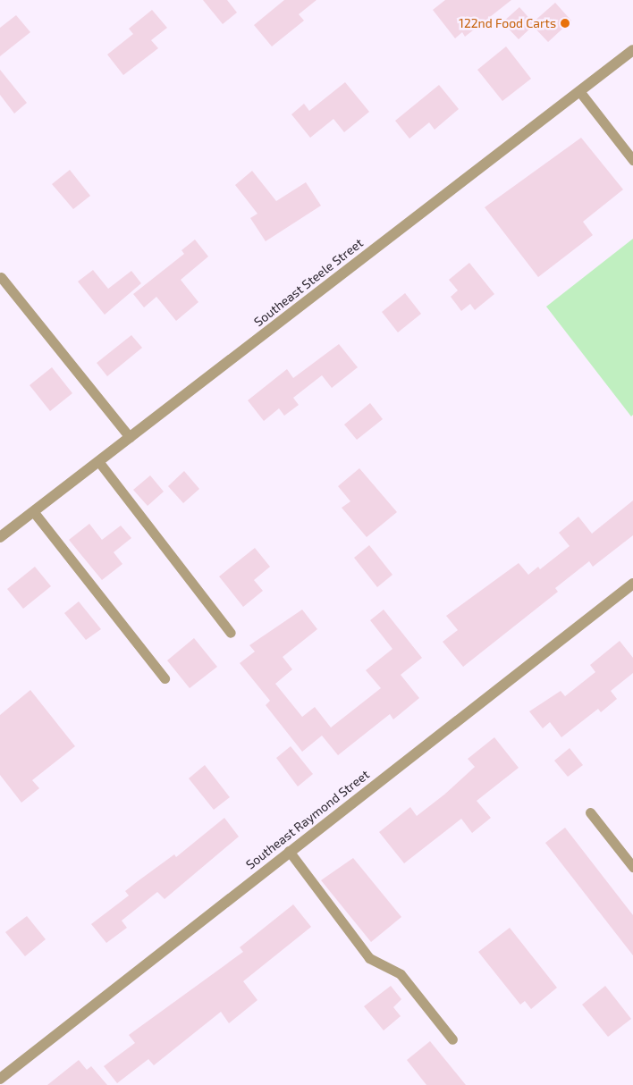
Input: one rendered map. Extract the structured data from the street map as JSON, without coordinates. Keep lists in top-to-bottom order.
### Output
{
  "streets": {
    "street": ["Southeast Steele Street", "Southeast Raymond Street"]
  },
  "places": ["122nd Food Carts"]
}
